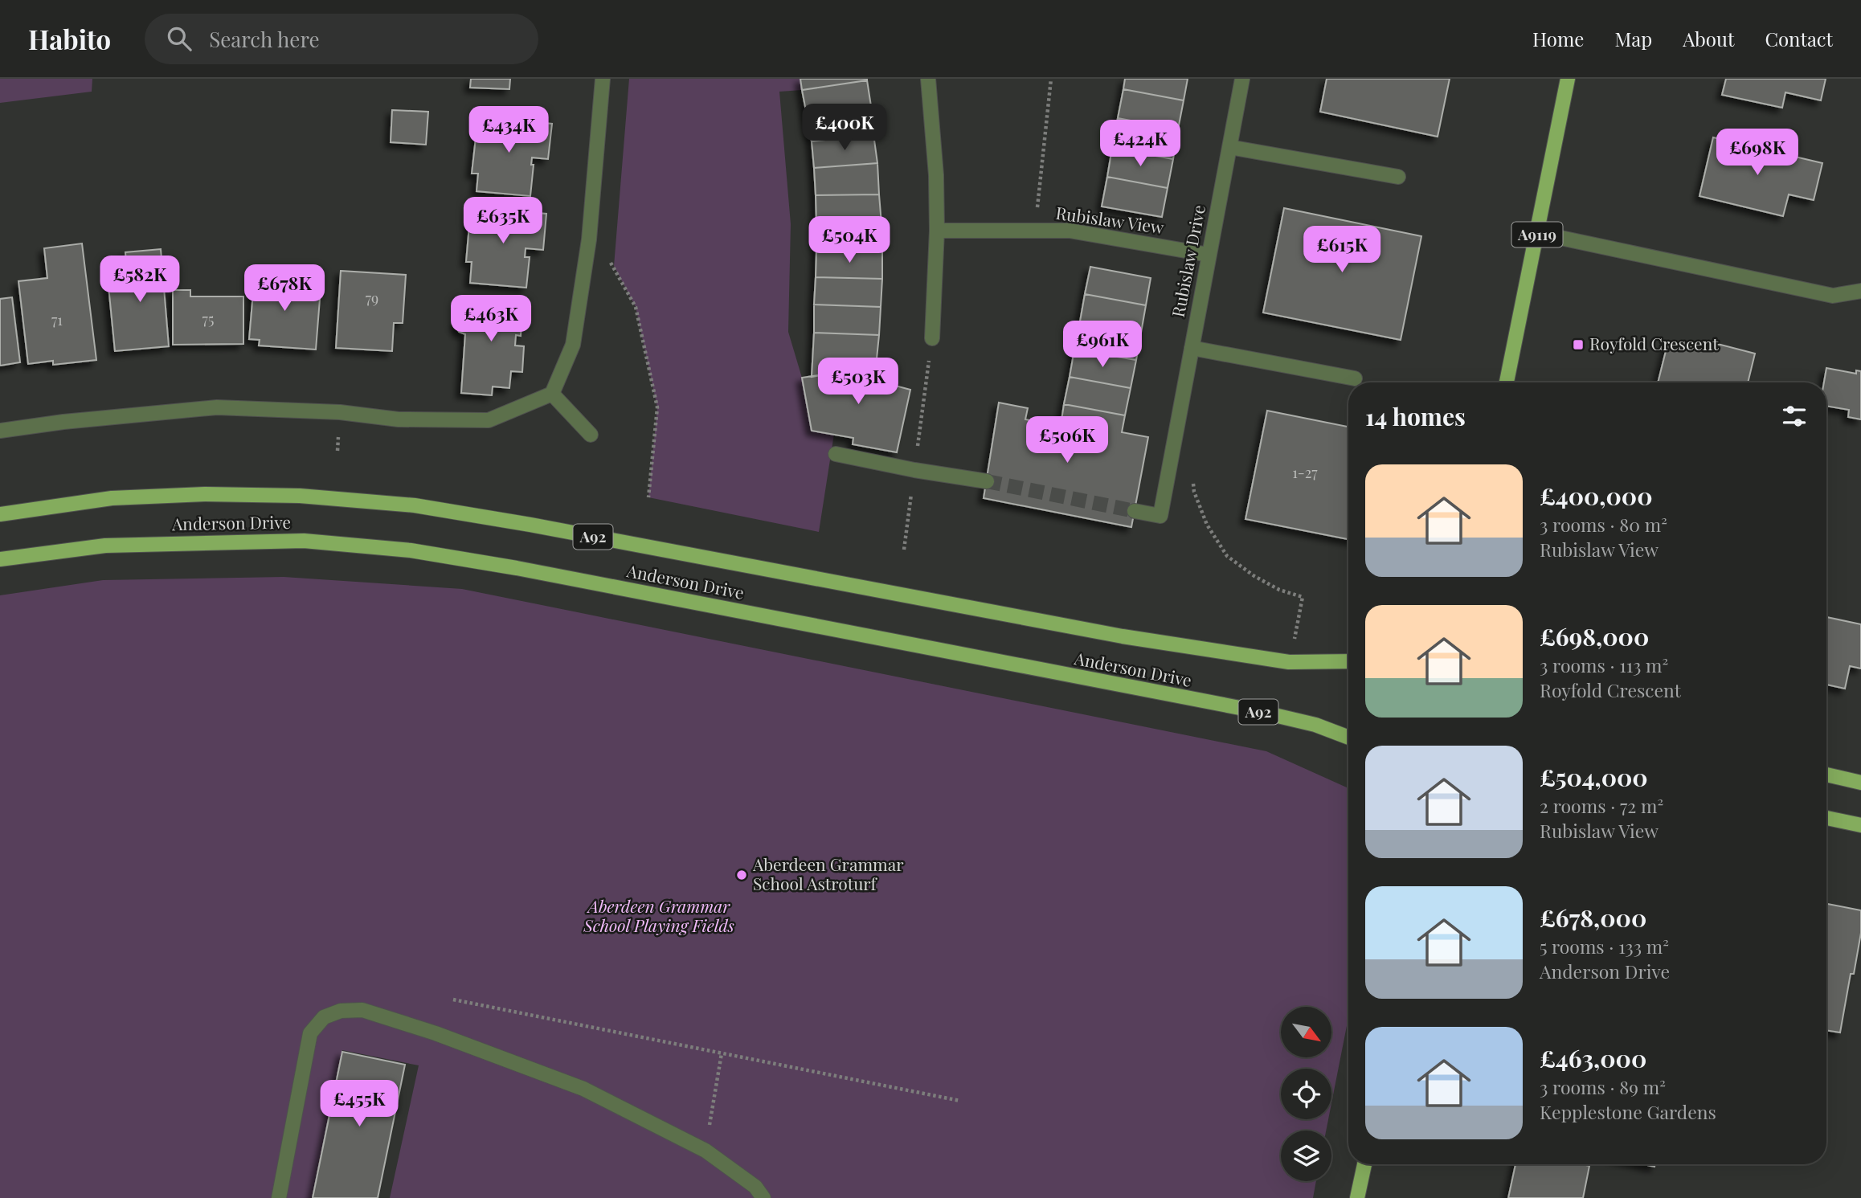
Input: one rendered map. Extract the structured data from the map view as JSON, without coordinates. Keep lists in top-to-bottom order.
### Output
{
  "streets": {
    "main road": ["A9119", "Anderson Drive", "A92"],
    "street": ["Rubislaw View", "Rubislaw Drive"]
  },
  "crossings": [
    ["Rubislaw View", "Rubislaw Drive"]
  ],
  "parks": ["Aberdeen Grammar School Playing Fields"],
  "places": {
    "transit": ["Royfold Crescent"],
    "other": ["Aberdeen Grammar School Astroturf"]
  },
  "house_numbers": [
    "79",
    "75",
    "71",
    "1-27"
  ],
  "north": "bottom right",
  "page": {
    "header": "Habito",
    "search": "Search here",
    "nav": [
      "Home",
      "Map",
      "About",
      "Contact"
    ],
    "price": [
      "£400K",
      "£434K",
      "£424K",
      "£698K",
      "£635K",
      "£504K",
      "£615K",
      "£582K",
      "£678K",
      "£463K",
      "£961K",
      "£503K",
      "£506K",
      "£455K"
    ],
    "heading": "14 homes",
    "list": [
      {
        "name": "£400,000",
        "note": "3 rooms · 80 m² · Rubislaw View"
      },
      {
        "name": "£698,000",
        "note": "3 rooms · 113 m² · Royfold Crescent"
      },
      {
        "name": "£504,000",
        "note": "2 rooms · 72 m² · Rubislaw View"
      },
      {
        "name": "£678,000",
        "note": "5 rooms · 133 m² · Anderson Drive"
      },
      {
        "name": "£463,000",
        "note": "3 rooms · 89 m² · Kepplestone Gardens"
      }
    ]
  }
}
